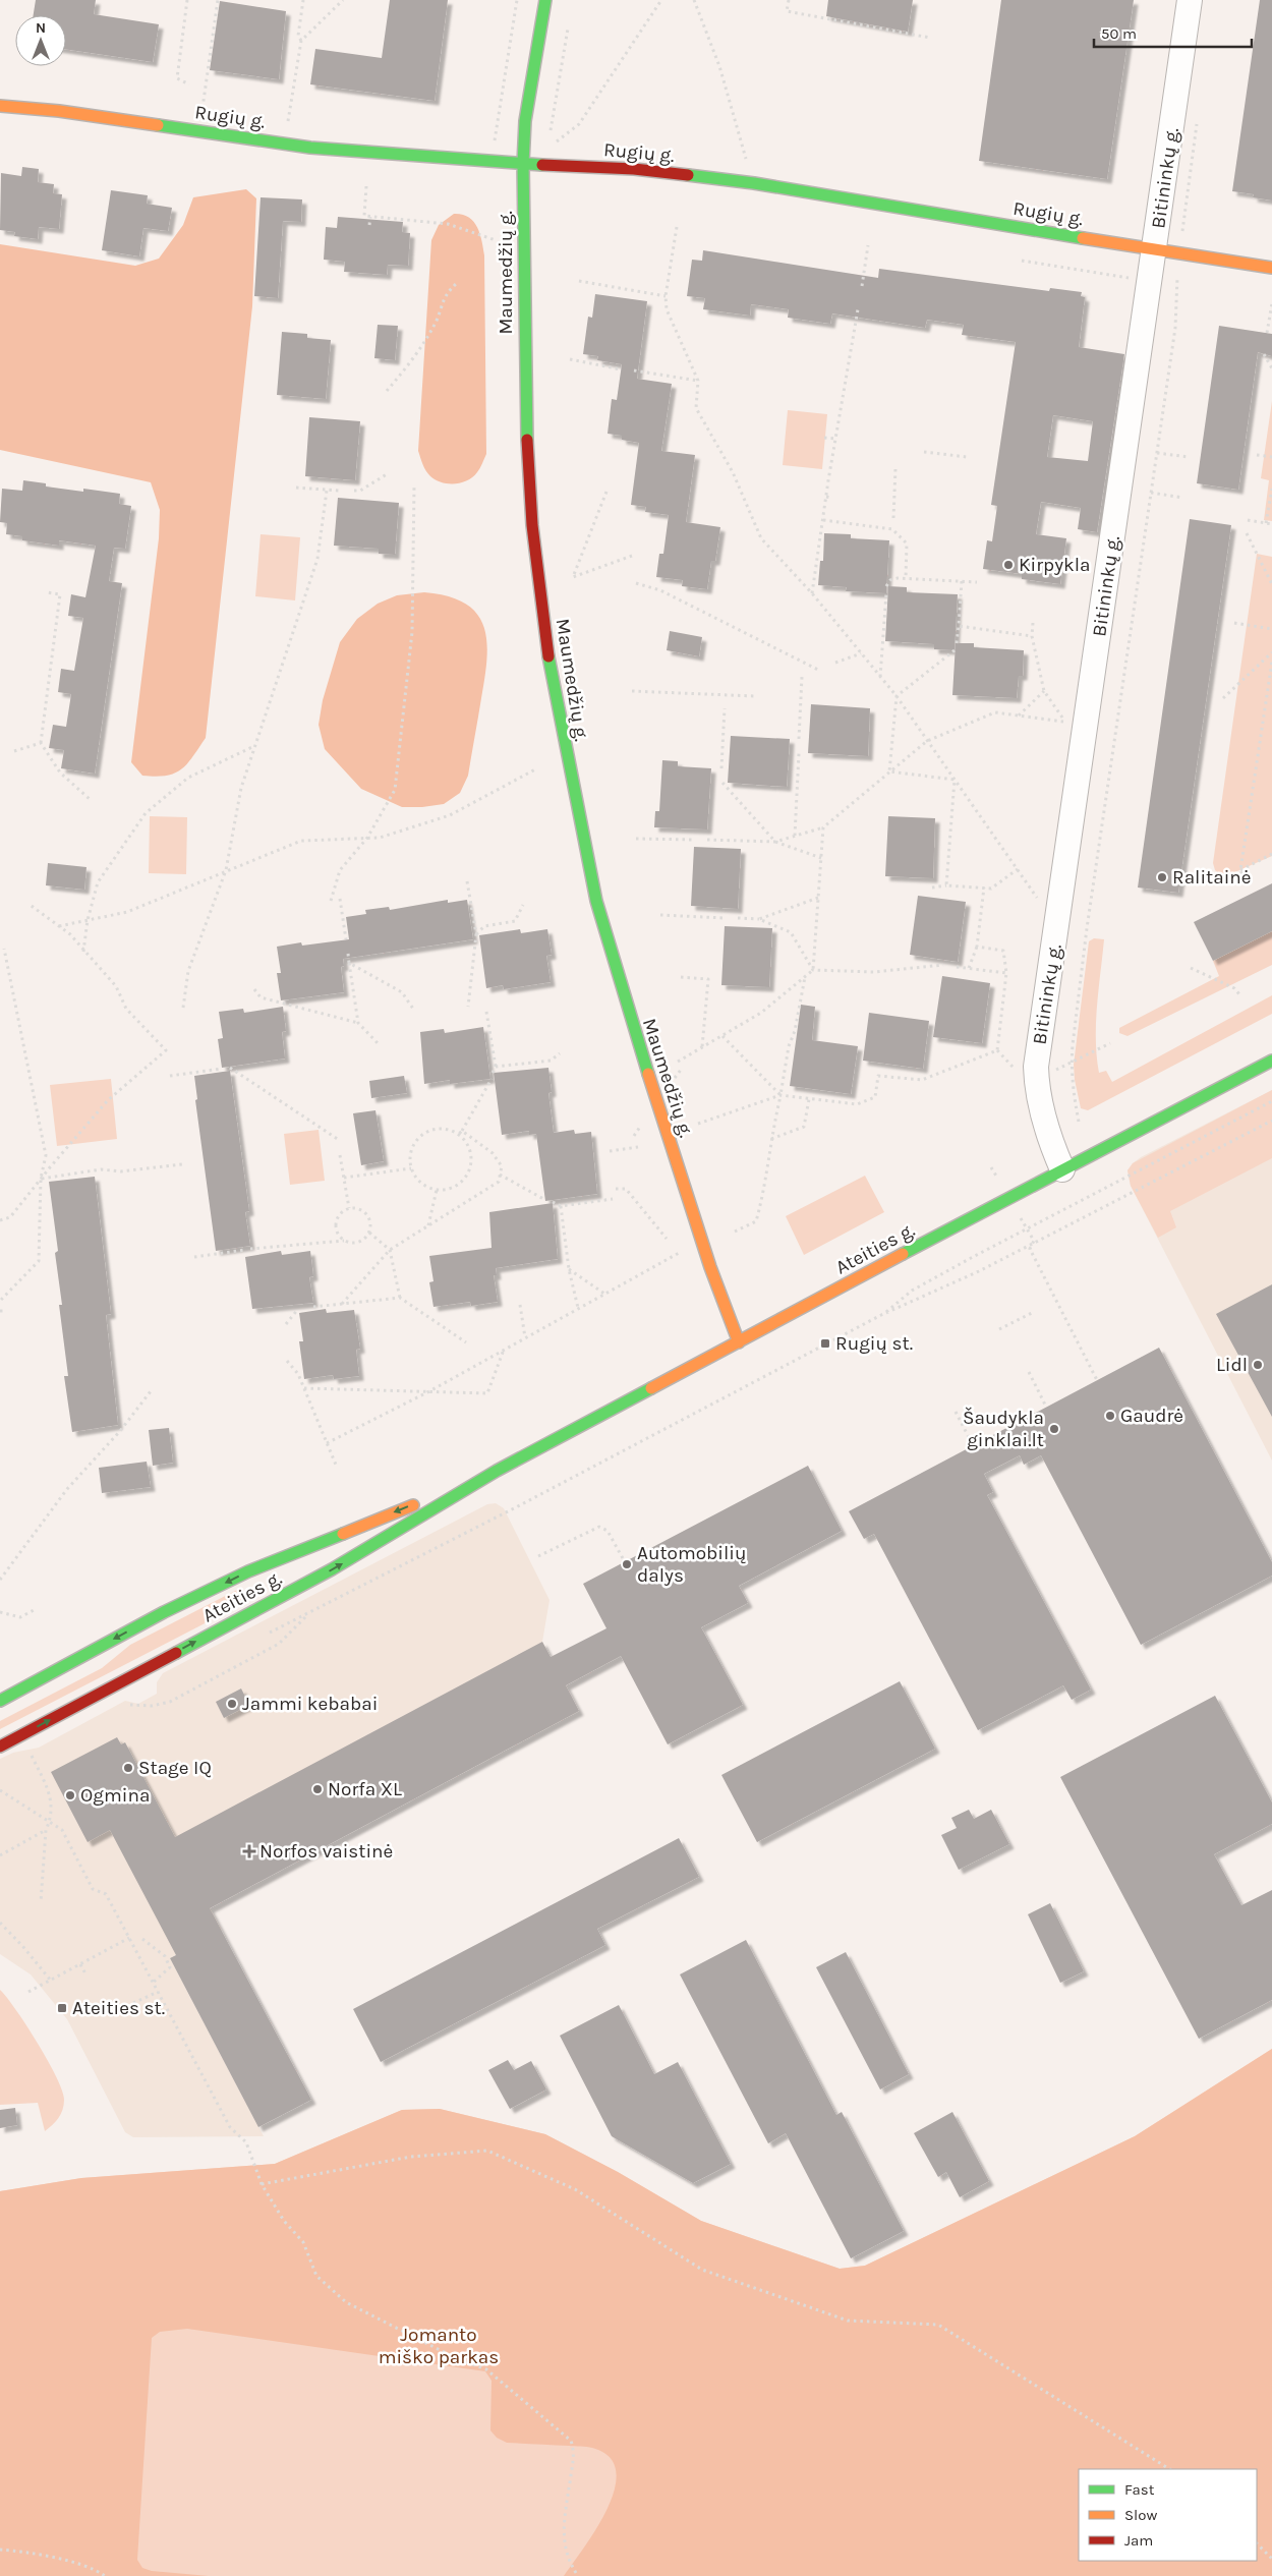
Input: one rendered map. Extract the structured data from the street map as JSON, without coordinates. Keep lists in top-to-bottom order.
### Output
{
  "streets": {
    "street": [
      "Rugių g.",
      "Bitininkų g.",
      "Maumedžių g.",
      "Ateities g."
    ]
  },
  "crossings": [
    ["Rugių g.", "Bitininkų g."],
    ["Rugių g.", "Maumedžių g."],
    ["Bitininkų g.", "Ateities g."],
    ["Maumedžių g.", "Ateities g."]
  ],
  "parks": ["Jomanto miško parkas"],
  "places": {
    "other": [
      "Kirpykla",
      "Ralitainė",
      "Lidl",
      "Gaudrė",
      "Šaudykla ginklai.lt",
      "Automobilių dalys",
      "Jammi kebabai",
      "Stage IQ",
      "Norfa XL",
      "Ogmina"
    ],
    "transit": ["Rugių st.", "Ateities st."],
    "health": ["Norfos vaistinė"]
  },
  "legend": ["Fast", "Slow", "Jam"],
  "scale_bar": "50 m",
  "north": "top"
}
